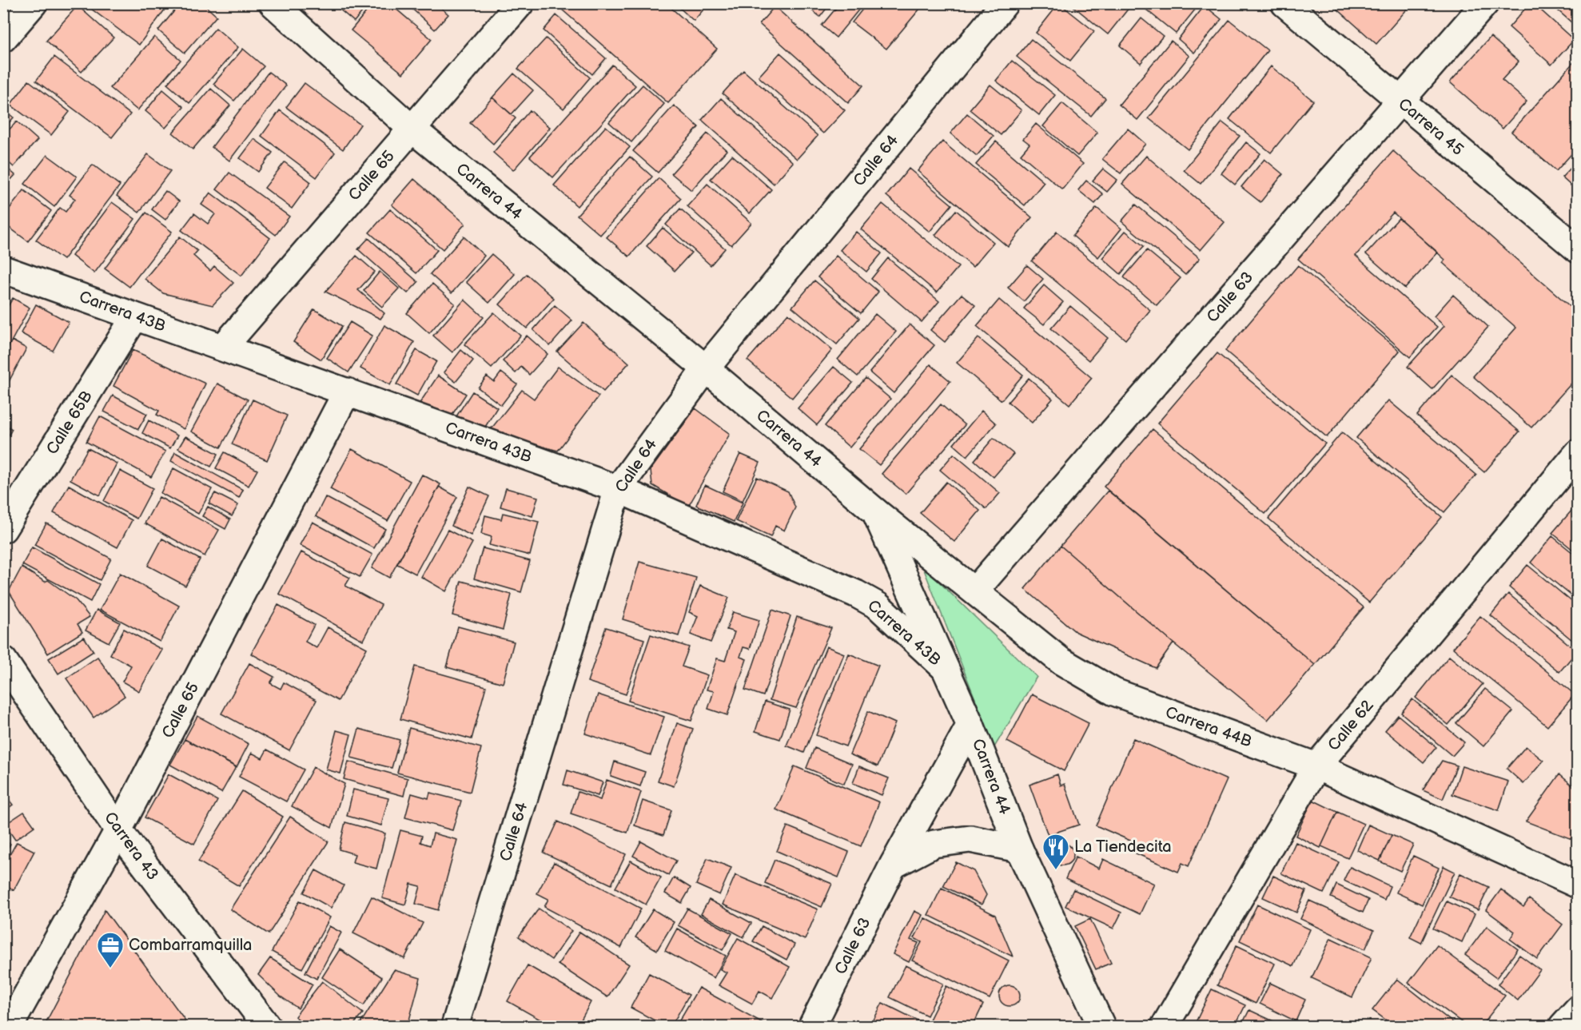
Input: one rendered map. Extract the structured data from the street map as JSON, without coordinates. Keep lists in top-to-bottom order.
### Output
{
  "streets": {
    "street": [
      "Carrera 45",
      "Calle 64",
      "Calle 65",
      "Carrera 44",
      "Calle 63",
      "Carrera 43B",
      "Calle 65B",
      "Calle 62",
      "Carrera 44B",
      "Carrera 43"
    ]
  },
  "crossings": [
    ["Carrera 45", "Calle 63"],
    ["Calle 64", "Carrera 44"],
    ["Calle 64", "Carrera 43B"],
    ["Calle 65", "Carrera 44"],
    ["Calle 65", "Carrera 43B"],
    ["Calle 65", "Carrera 43"],
    ["Carrera 44", "Calle 63"],
    ["Carrera 44", "Carrera 43B"],
    ["Carrera 44", "Carrera 44B"],
    ["Calle 63", "Carrera 44B"],
    ["Carrera 43B", "Calle 65B"],
    ["Calle 62", "Carrera 44B"]
  ],
  "places": {
    "restaurant": ["La Tiendecita"],
    "office": ["Combarramquilla"]
  }
}
